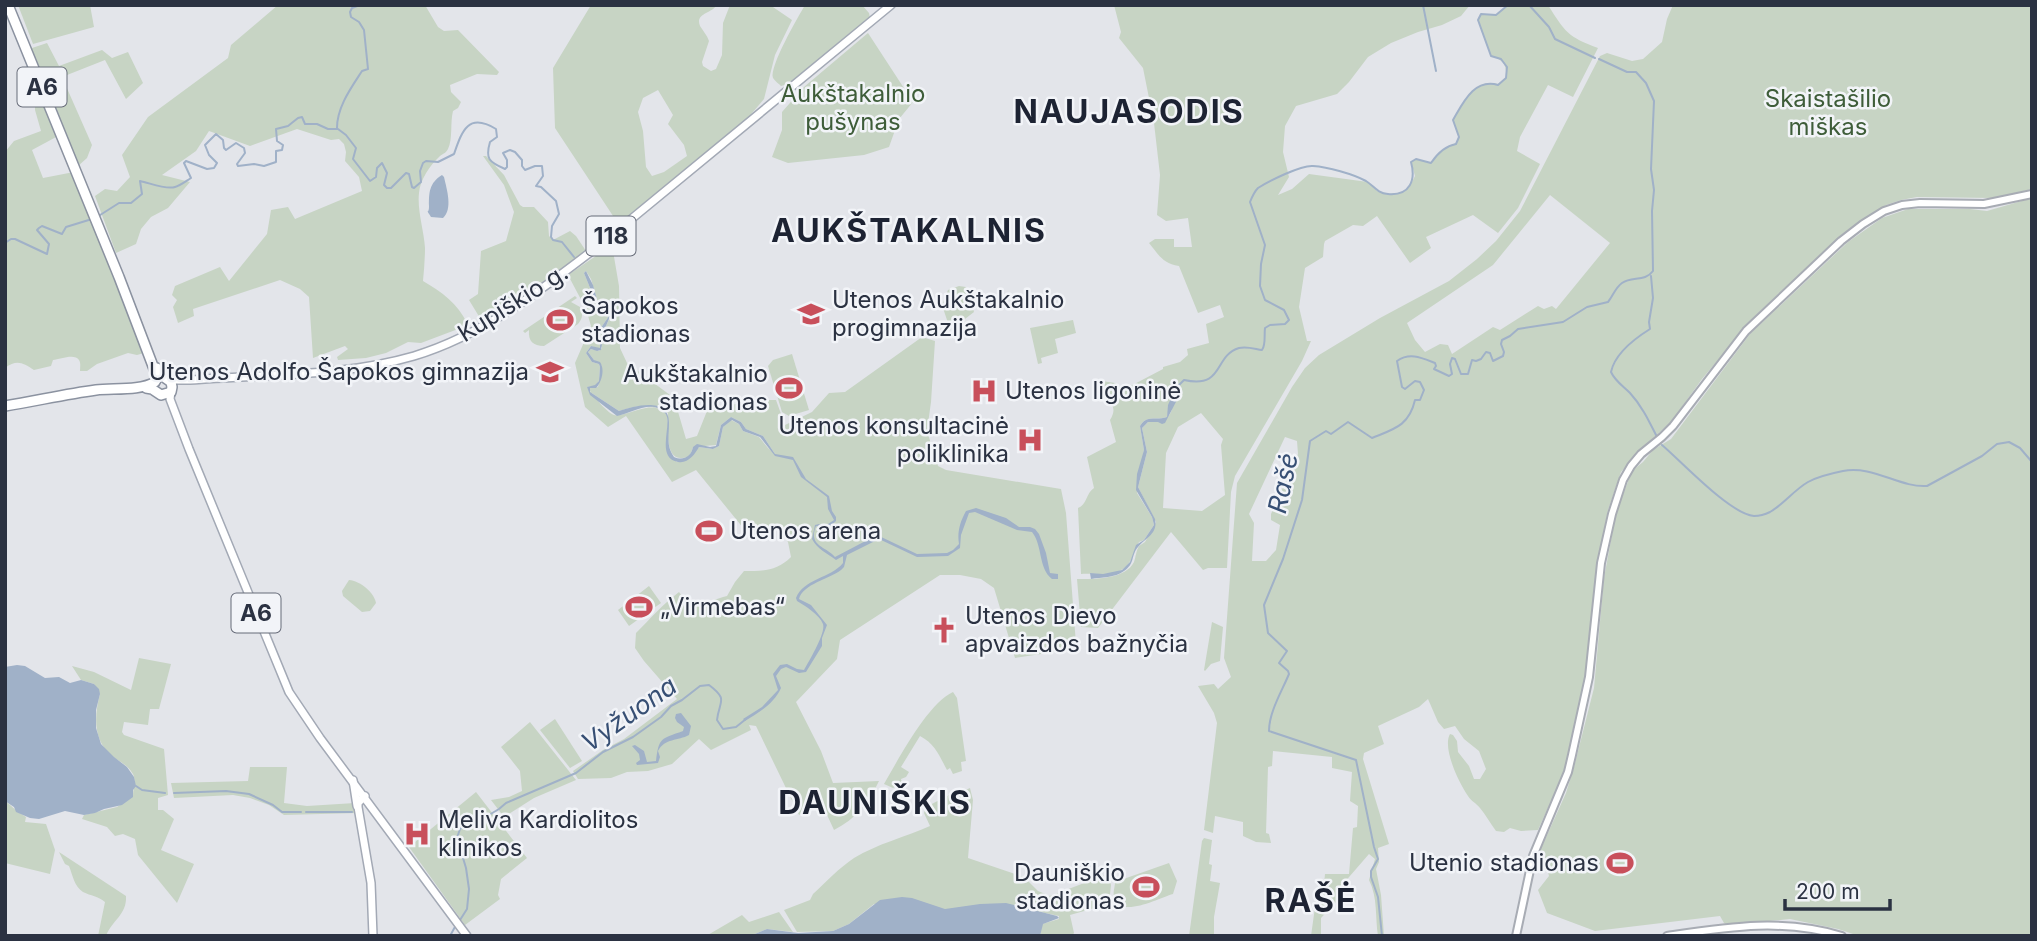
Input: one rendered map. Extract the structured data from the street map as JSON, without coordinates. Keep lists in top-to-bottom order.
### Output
{
  "streets": {
    "highway": ["A6"],
    "main road": ["118", "Kupiškio g."]
  },
  "crossings": [
    ["A6", "Kupiškio g."]
  ],
  "districts": [
    "NAUJASODIS",
    "AUKŠTAKALNIS",
    "DAUNIŠKIS",
    "RAŠĖ"
  ],
  "water": ["Rašė", "Vyžuona"],
  "parks": ["Aukštakalnio pušynas", "Skaistašilio miškas"],
  "places": {
    "school or university": ["Utenos Aukštakalnio progimnazija", "Utenos Adolfo Šapokos gimnazija"],
    "sports": [
      "Šapokos stadionas",
      "Aukštakalnio stadionas",
      "Utenos arena",
      "„Virmebas“",
      "Utenio stadionas",
      "Dauniškio stadionas"
    ],
    "hospital": ["Utenos ligoninė", "Utenos konsultacinė poliklinika", "Meliva Kardiolitos klinikos"],
    "church": ["Utenos Dievo apvaizdos bažnyčia"]
  },
  "scale_bar": "200 m"
}
